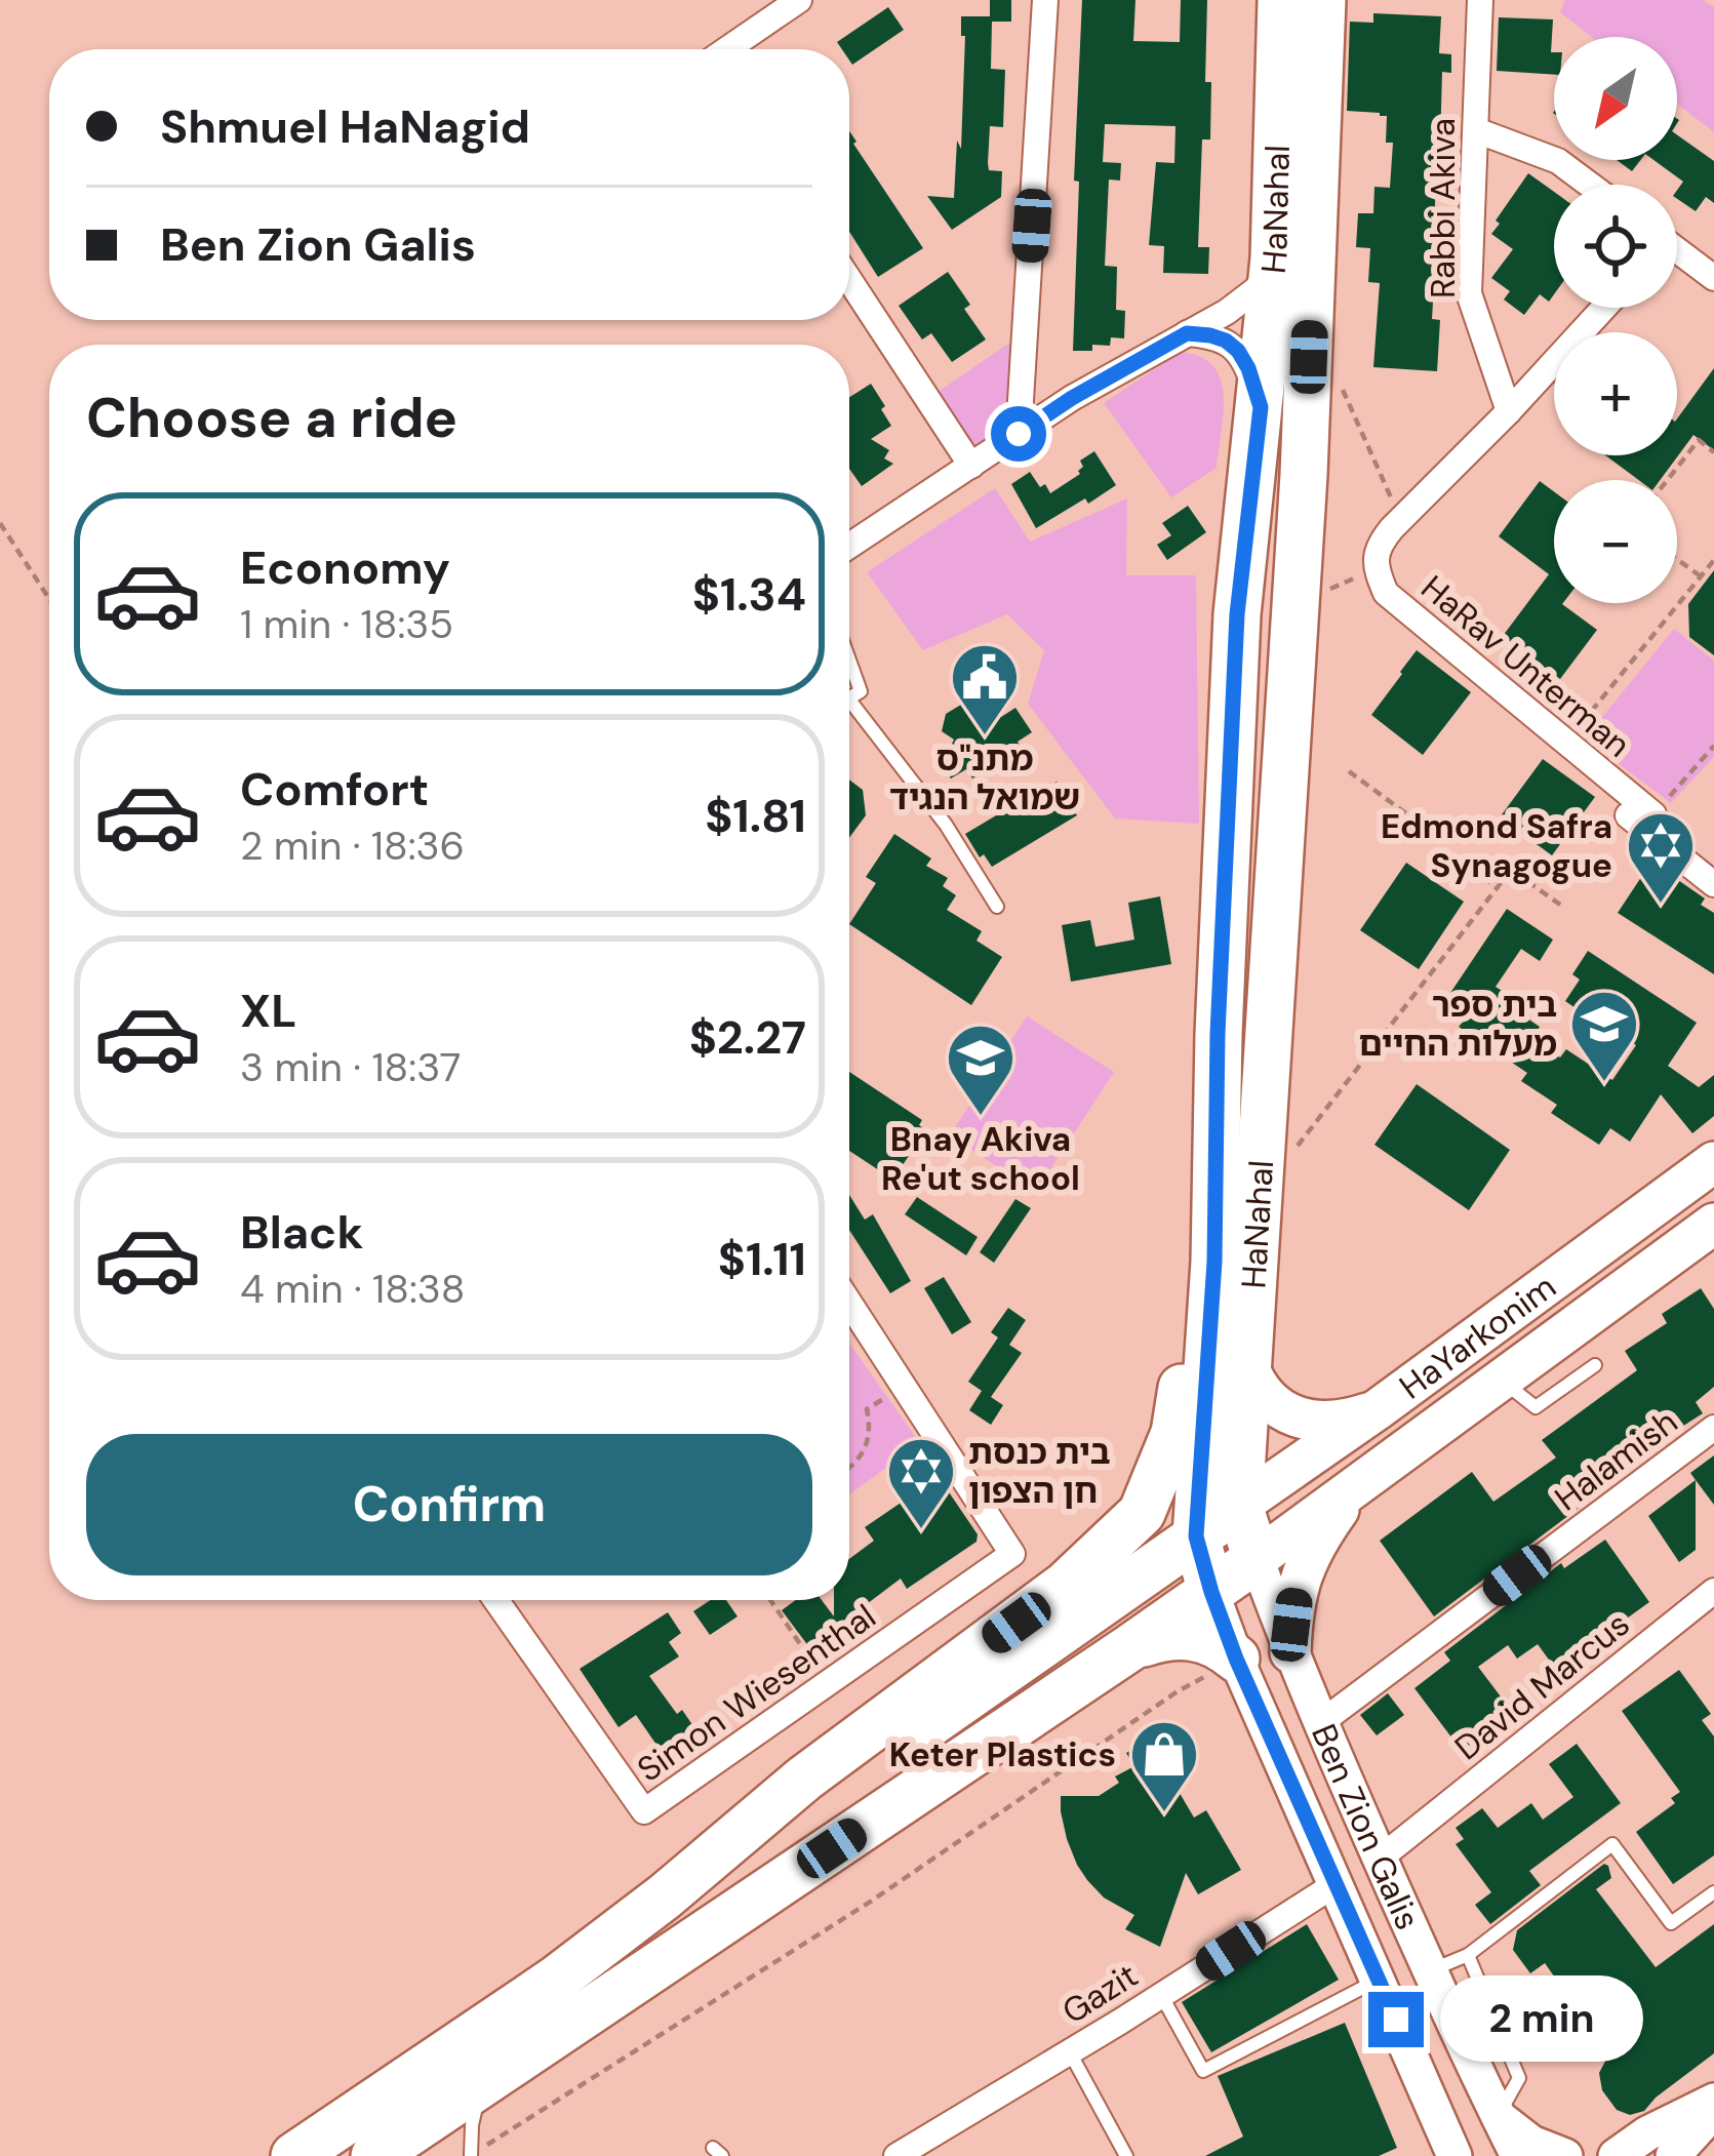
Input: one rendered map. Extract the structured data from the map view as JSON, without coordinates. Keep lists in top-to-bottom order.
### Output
{
  "streets": {
    "highway": ["HaNahal"],
    "main road": ["HaYarkonim"],
    "street": [
      "Rabbi Akiva",
      "HaRav Unterman",
      "Halamish",
      "David Marcus",
      "Simon Wiesenthal",
      "Ben Zion Galis",
      "Gazit"
    ]
  },
  "crossings": [
    ["HaNahal", "HaYarkonim"],
    ["HaNahal", "Ben Zion Galis"],
    ["Rabbi Akiva", "HaRav Unterman"],
    ["HaYarkonim", "Ben Zion Galis"],
    ["Halamish", "Ben Zion Galis"],
    ["David Marcus", "Ben Zion Galis"],
    ["Ben Zion Galis", "Gazit"]
  ],
  "places": {
    "public building": ["מתנ\"ס שמואל הנגיד"],
    "synagogue": ["Edmond Safra Synagogue", "בית כנסת חן הצפון"],
    "school or university": ["בית ספר מעלות החיים", "Bnay Akiva Re'ut school"],
    "shop": ["Keter Plastics"]
  },
  "north": "bottom left",
  "page": {
    "map_buttons": ["+", "−"],
    "banner": ["Shmuel HaNagid", "Ben Zion Galis"],
    "heading": "Choose a ride",
    "list": [
      {
        "name": "Economy",
        "note": "1 min · 18:35",
        "value": "$1.34"
      },
      {
        "name": "Comfort",
        "note": "2 min · 18:36",
        "value": "$1.81"
      },
      {
        "name": "XL",
        "note": "3 min · 18:37",
        "value": "$2.27"
      },
      {
        "name": "Black",
        "note": "4 min · 18:38",
        "value": "$1.11"
      }
    ],
    "buttons": "Confirm",
    "bubble": "2 min"
  }
}
